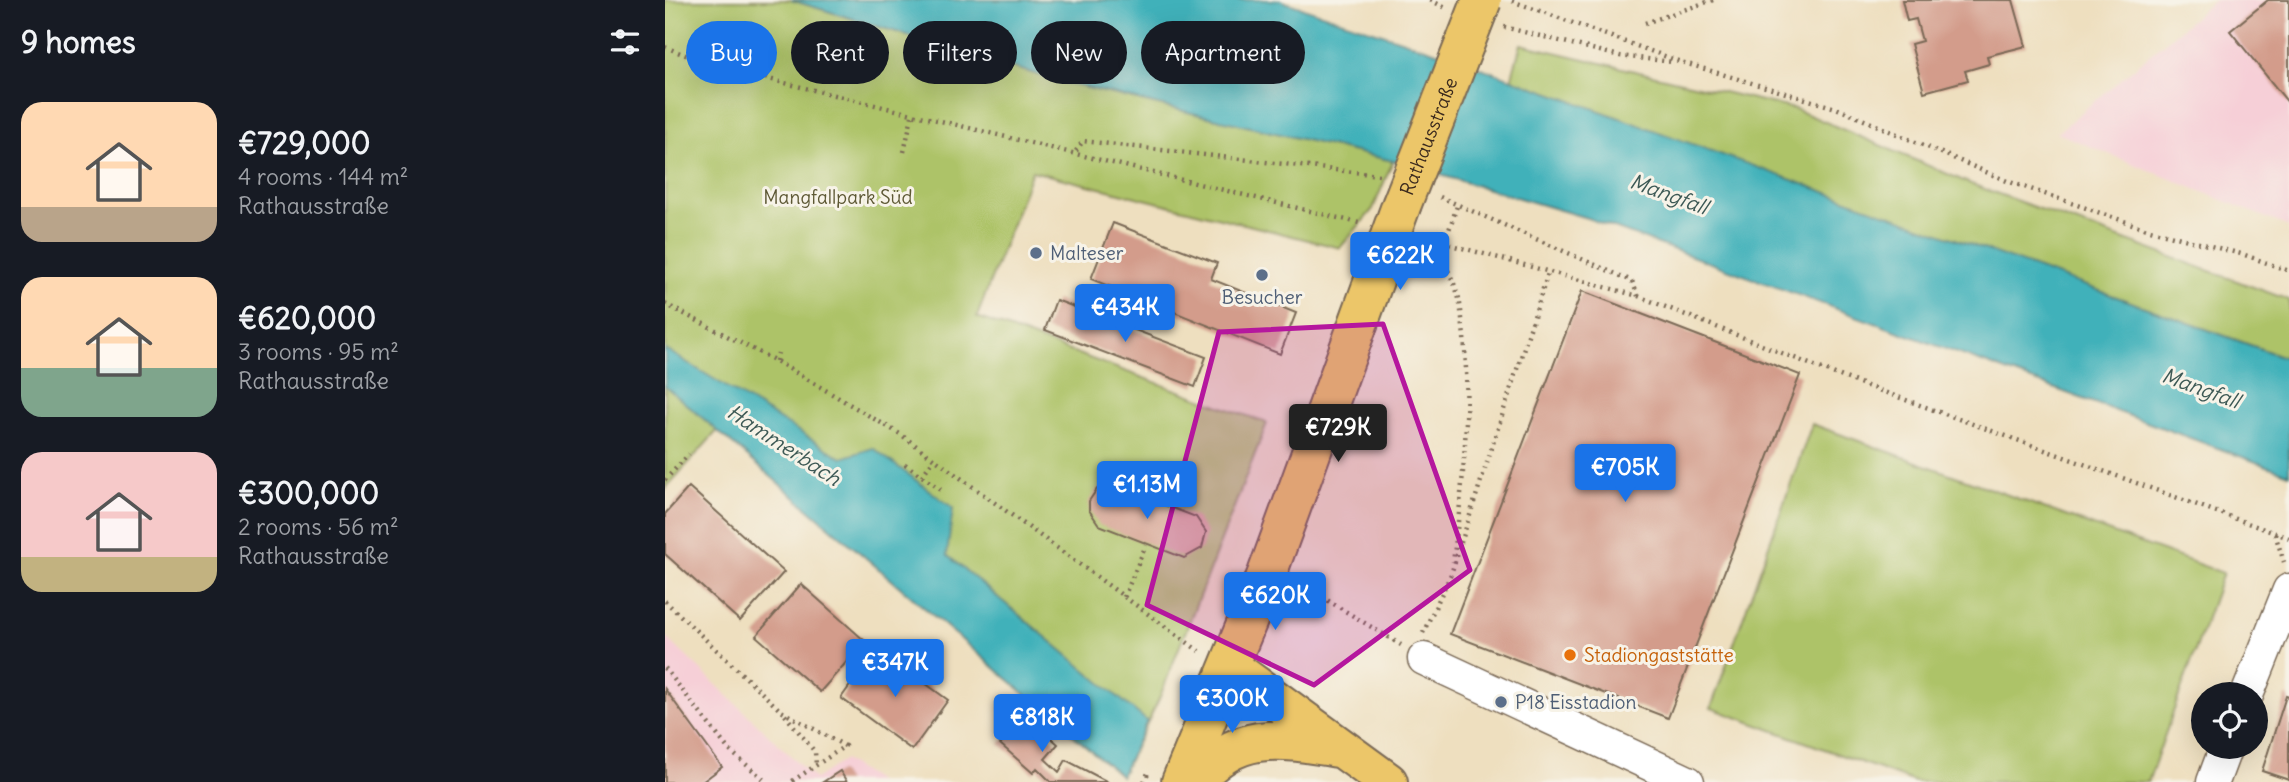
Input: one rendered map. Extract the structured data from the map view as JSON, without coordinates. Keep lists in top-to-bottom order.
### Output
{
  "streets": {
    "main road": ["Rathausstraße"]
  },
  "water": ["Mangfall", "Hammerbach"],
  "parks": ["Mangfallpark Süd"],
  "places": [
    "Malteser",
    "Besucher",
    "Stadiongaststätte",
    "P18 Eisstadion"
  ],
  "page": {
    "heading": "9 homes",
    "chip": [
      "Buy",
      "Rent",
      "Filters",
      "New",
      "Apartment"
    ],
    "list": [
      {
        "name": "€729,000",
        "note": "4 rooms · 144 m² · Rathausstraße"
      },
      {
        "name": "€620,000",
        "note": "3 rooms · 95 m² · Rathausstraße"
      },
      {
        "name": "€300,000",
        "note": "2 rooms · 56 m² · Rathausstraße"
      }
    ],
    "price": [
      "€622K",
      "€434K",
      "€729K",
      "€705K",
      "€1.13M",
      "€620K",
      "€347K",
      "€300K",
      "€818K"
    ]
  }
}
